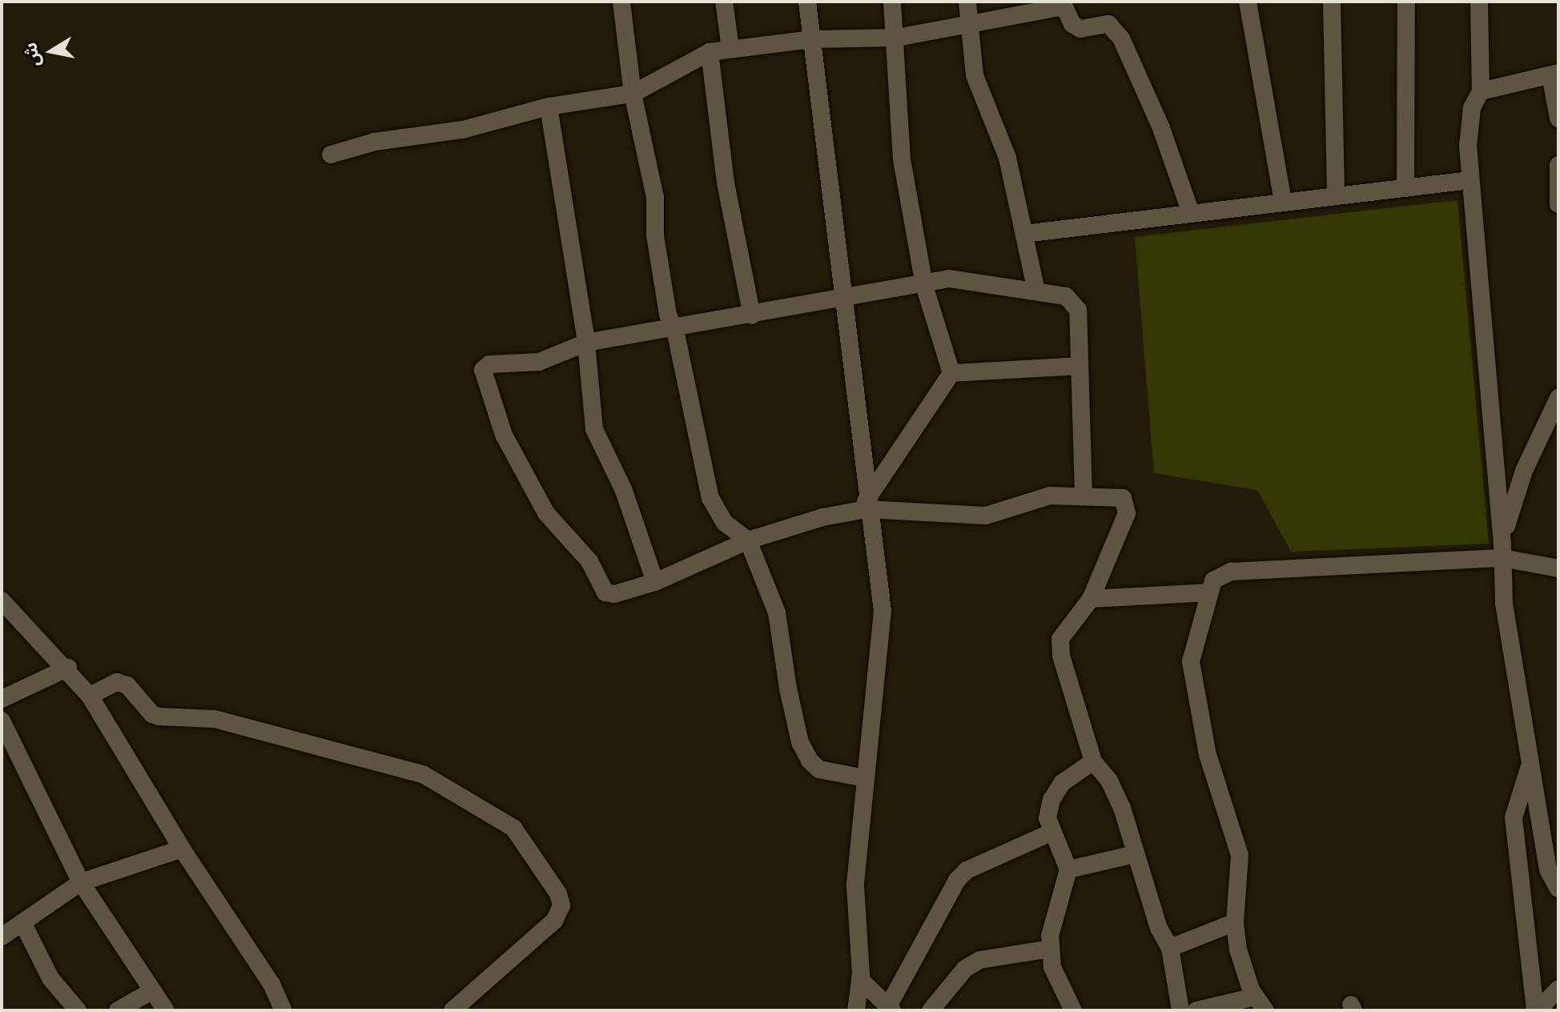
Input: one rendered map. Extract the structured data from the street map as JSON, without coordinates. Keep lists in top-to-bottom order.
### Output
{
  "north": "left"
}
